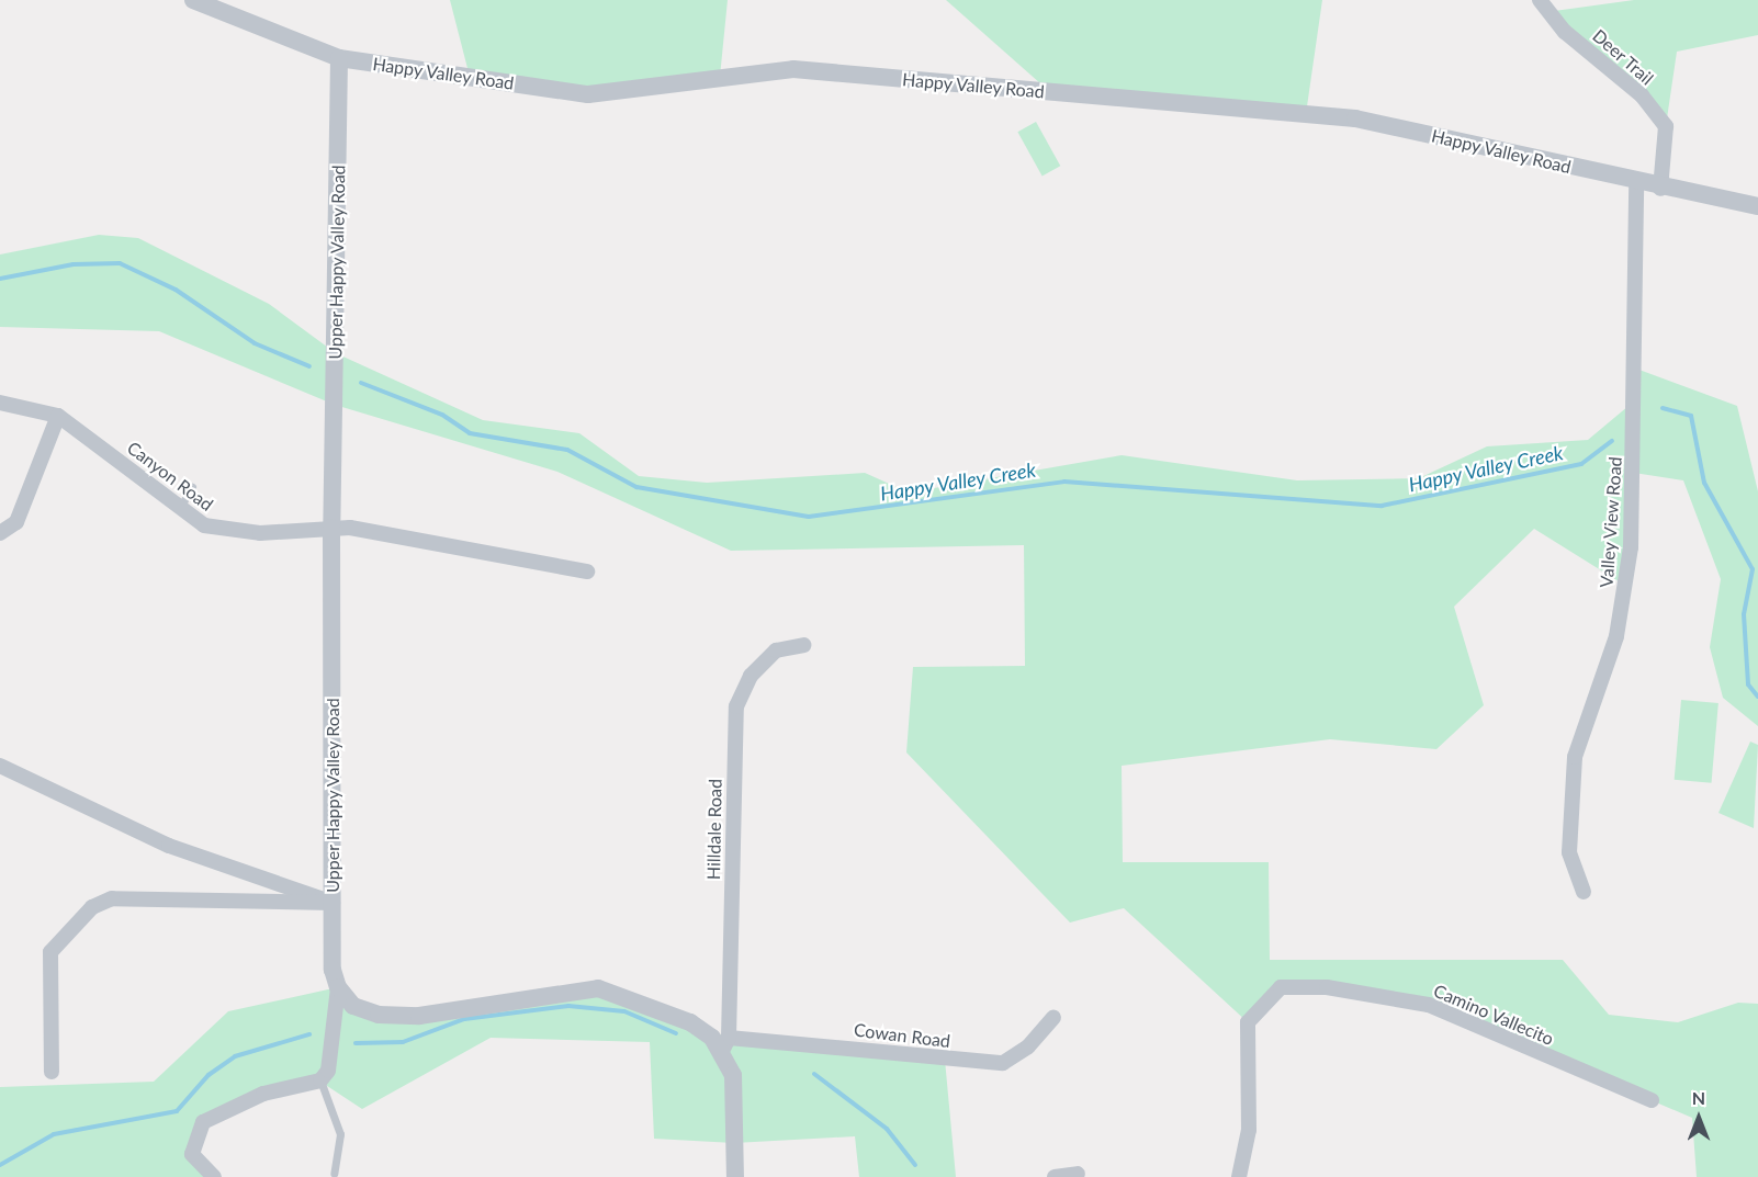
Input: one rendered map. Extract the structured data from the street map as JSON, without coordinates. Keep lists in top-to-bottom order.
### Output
{
  "streets": {
    "street": [
      "Deer Trail",
      "Happy Valley Road",
      "Upper Happy Valley Road",
      "Canyon Road",
      "Valley View Road",
      "Hilldale Road",
      "Camino Vallecito",
      "Cowan Road"
    ]
  },
  "crossings": [
    ["Deer Trail", "Happy Valley Road"],
    ["Happy Valley Road", "Upper Happy Valley Road"],
    ["Happy Valley Road", "Valley View Road"],
    ["Upper Happy Valley Road", "Canyon Road"],
    ["Hilldale Road", "Cowan Road"]
  ],
  "water": ["Happy Valley Creek"],
  "north": "top"
}
